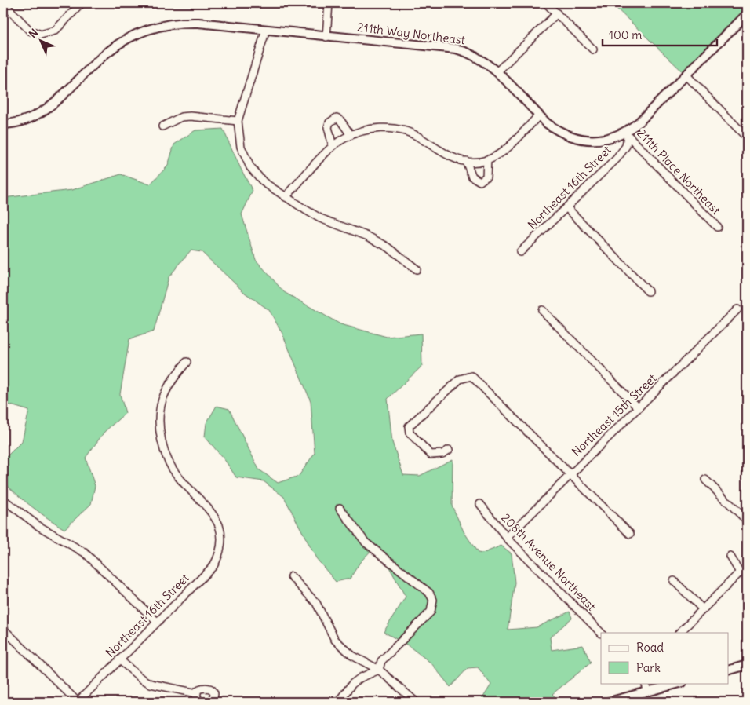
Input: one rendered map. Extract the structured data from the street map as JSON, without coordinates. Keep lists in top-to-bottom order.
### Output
{
  "streets": {
    "street": [
      "211th Way Northeast",
      "211th Place Northeast",
      "Northeast 16th Street",
      "Northeast 15th Street",
      "208th Avenue Northeast"
    ]
  },
  "crossings": [
    ["211th Way Northeast", "211th Place Northeast"],
    ["211th Way Northeast", "Northeast 16th Street"],
    ["211th Place Northeast", "Northeast 16th Street"],
    ["Northeast 15th Street", "208th Avenue Northeast"]
  ],
  "legend": ["Road", "Park"],
  "scale_bar": "100 m",
  "north": "top left"
}
